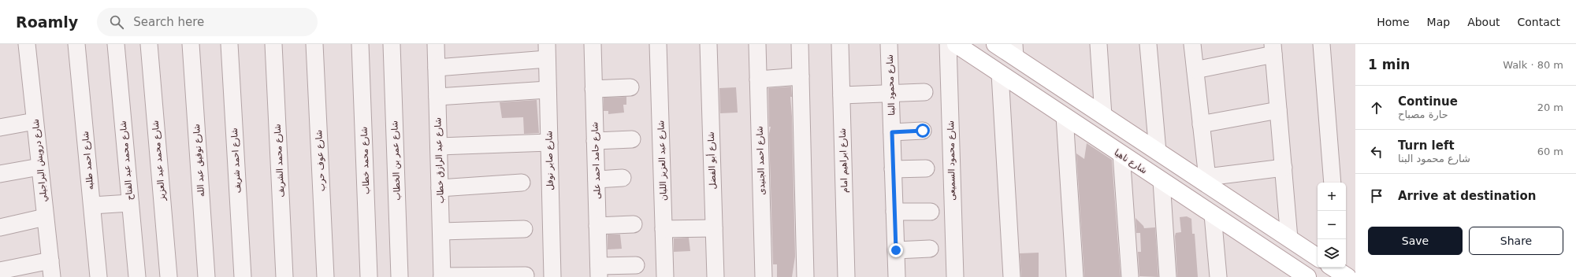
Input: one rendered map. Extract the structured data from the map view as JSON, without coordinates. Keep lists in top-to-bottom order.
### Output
{
  "streets": {
    "main road": ["شارع ناهيا"],
    "street": [
      "شارع محمود البنا",
      "شارع درويش البراجيلي",
      "شارع احمد طلبه",
      "شارع محمد عبد الفتاح",
      "شارع محمد عبد العزيز",
      "شارع توفيق عبد الله",
      "شارع احمد شريف",
      "شارع محمد الشريف",
      "شارع عوف حرب",
      "شارع محمد خطاب",
      "شارع عمر بن الخطاب",
      "شارع عبد الرازق خطاب",
      "شارع صابر نوفل",
      "شارع حامد احمد على",
      "شارع عبد العزيز اللبان",
      "شارع أبو الفضل",
      "شارع احمد الجنيدى",
      "شارع ابراهيم امام",
      "شارع محمود السميعى"
    ]
  },
  "page": {
    "header": "Roamly",
    "search": "Search here",
    "nav": [
      "Home",
      "Map",
      "About",
      "Contact"
    ],
    "heading": ["1 min", "Walk · 80 m"],
    "list": [
      ["Continue", "حارة مصباح", "20 m"],
      ["Turn left", "شارع محمود البنا", "60 m"],
      "Arrive at destination"
    ],
    "map_buttons": ["+", "−"],
    "buttons": ["Save", "Share"]
  }
}
